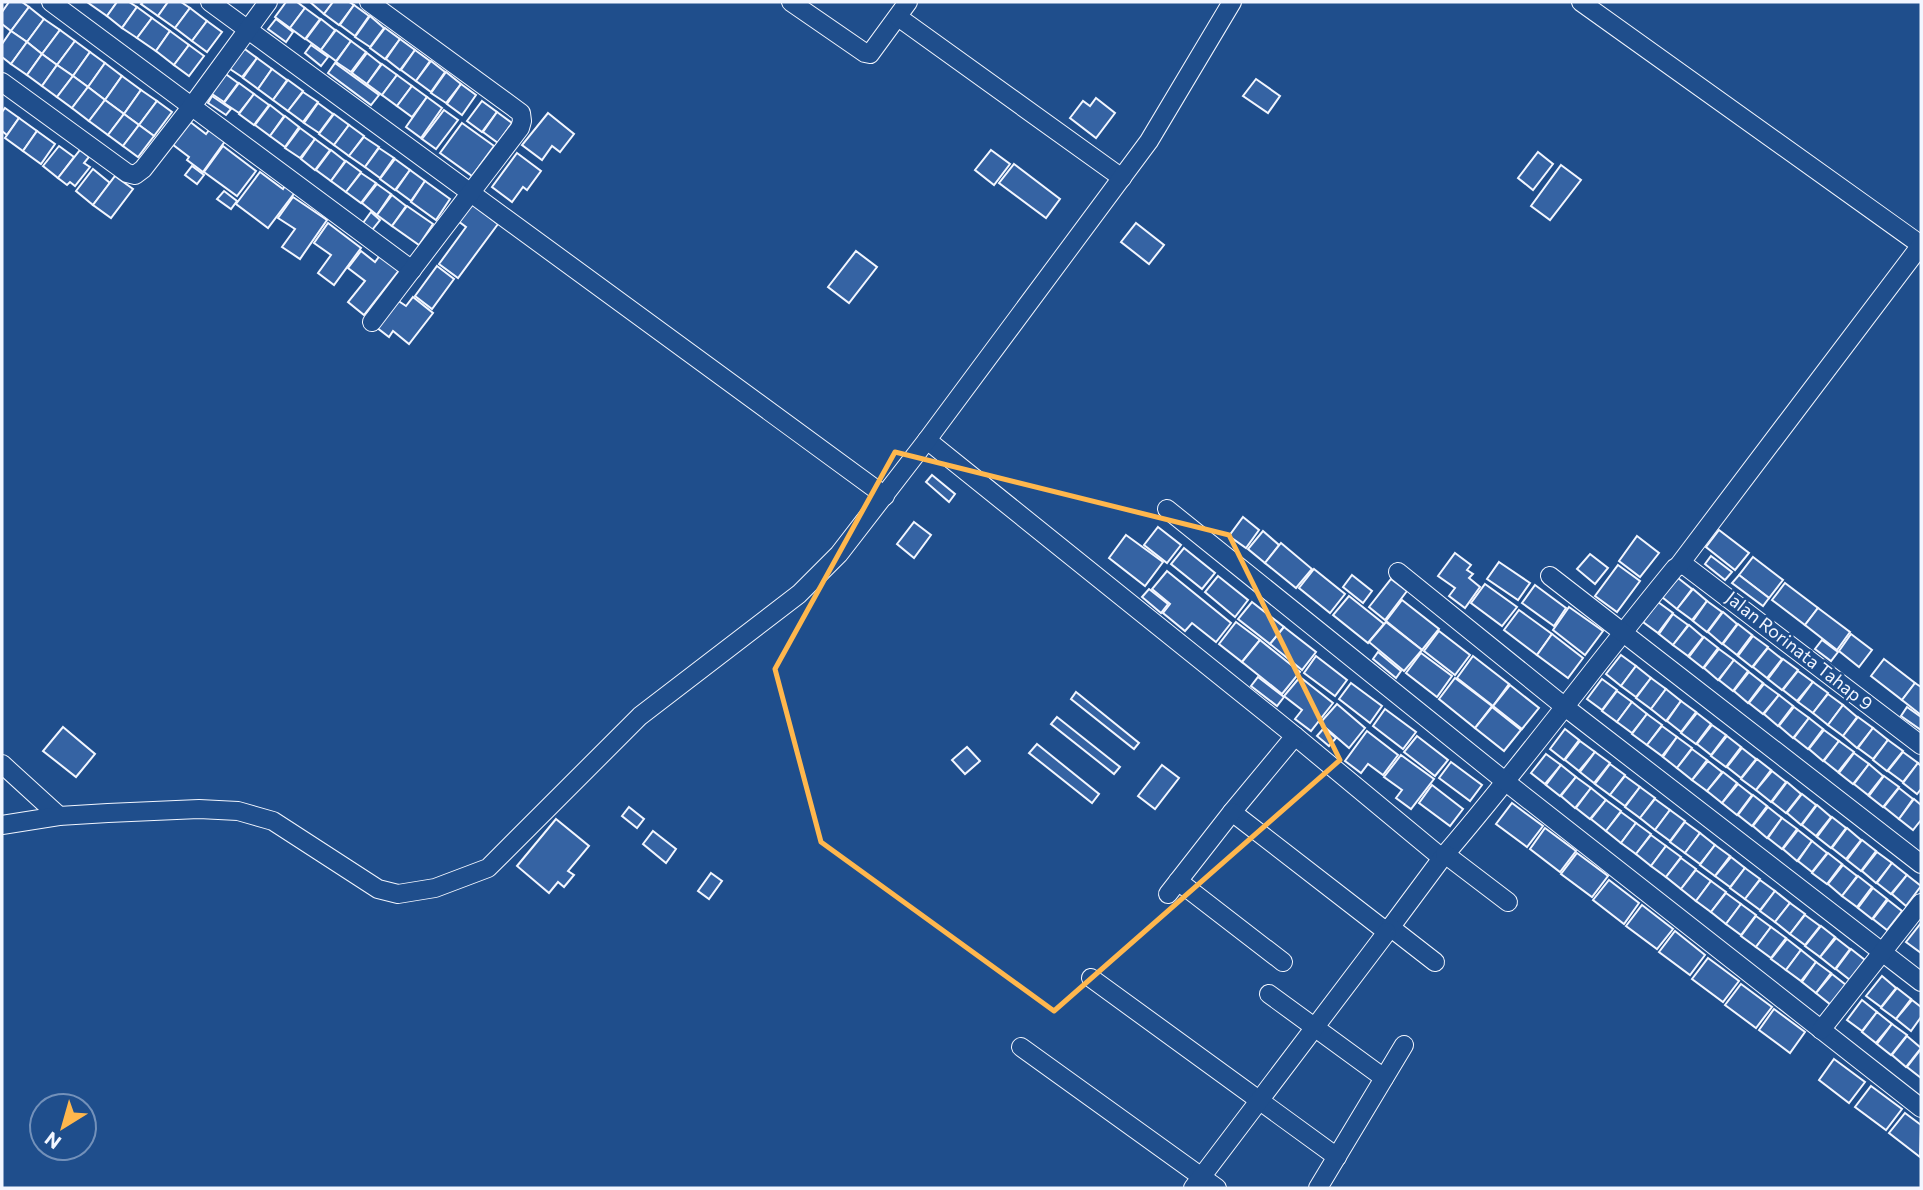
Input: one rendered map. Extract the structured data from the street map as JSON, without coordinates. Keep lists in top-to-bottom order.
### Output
{
  "streets": {
    "street": ["Jalan Rorinata Tahap 9"]
  },
  "north": "bottom left"
}
